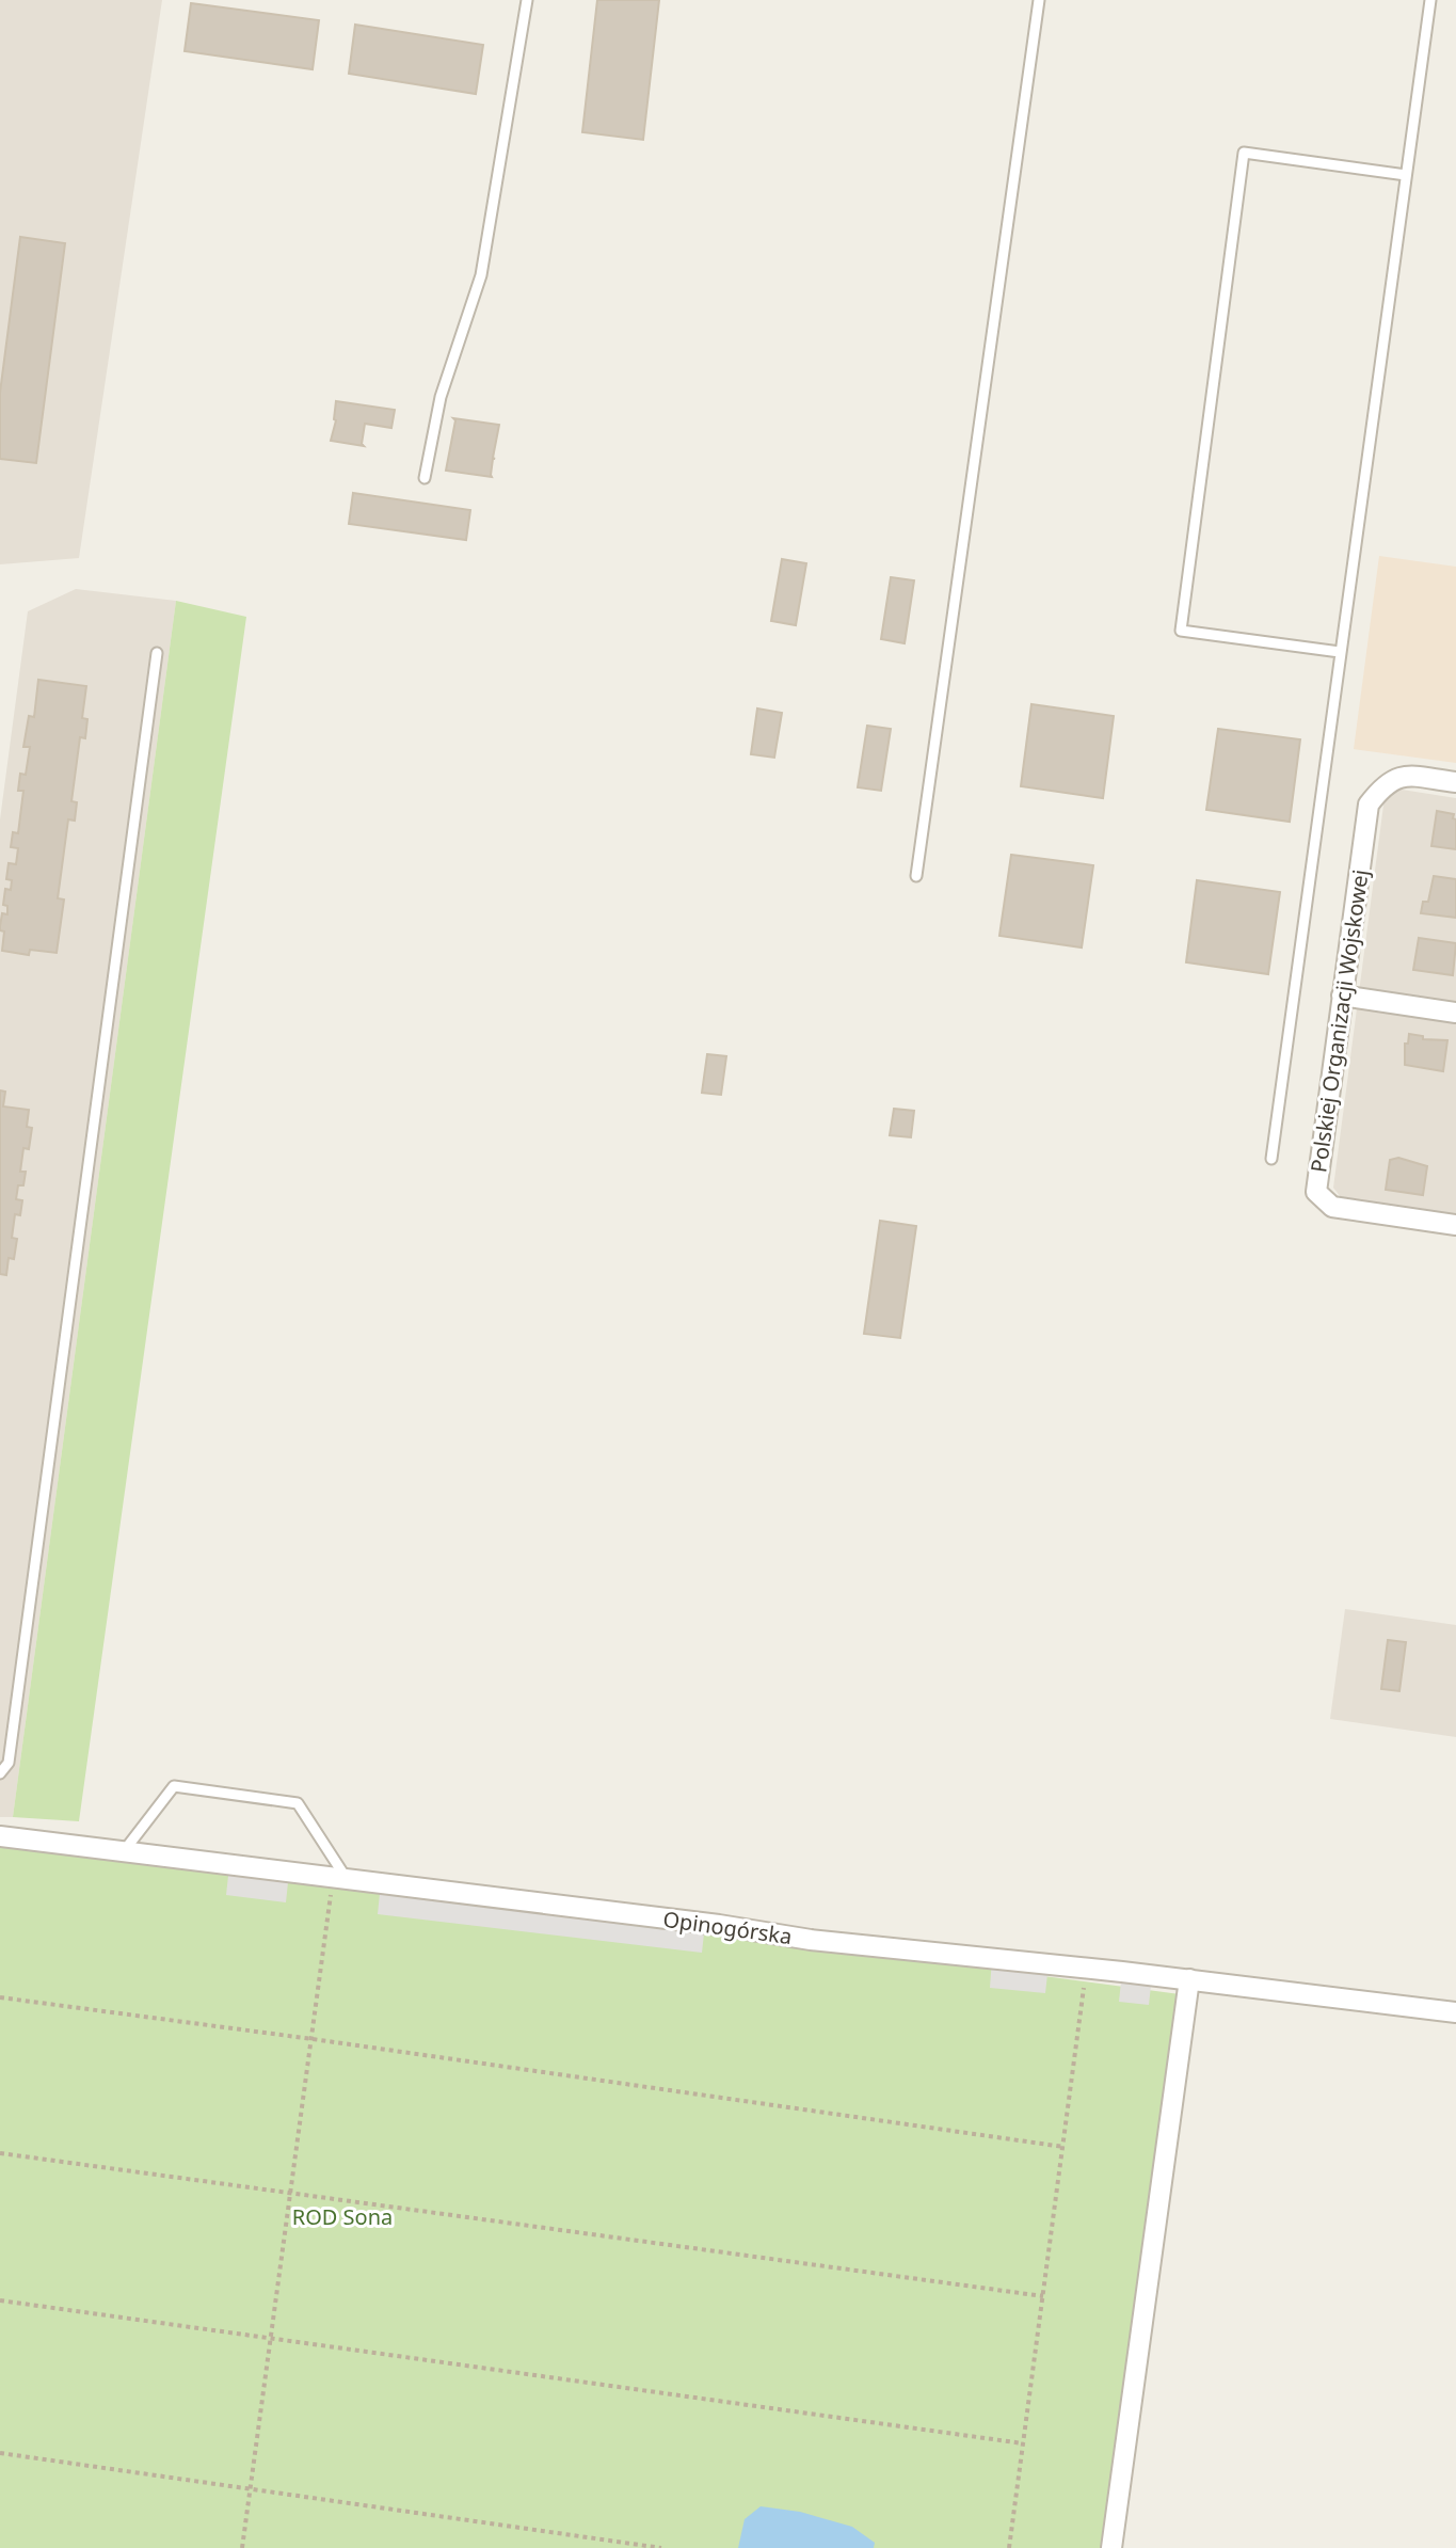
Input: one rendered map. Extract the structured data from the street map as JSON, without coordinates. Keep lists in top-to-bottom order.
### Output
{
  "streets": {
    "street": ["Polskiej Organizacji Wojskowej", "Opinogórska"]
  },
  "parks": ["ROD Sona"]
}
